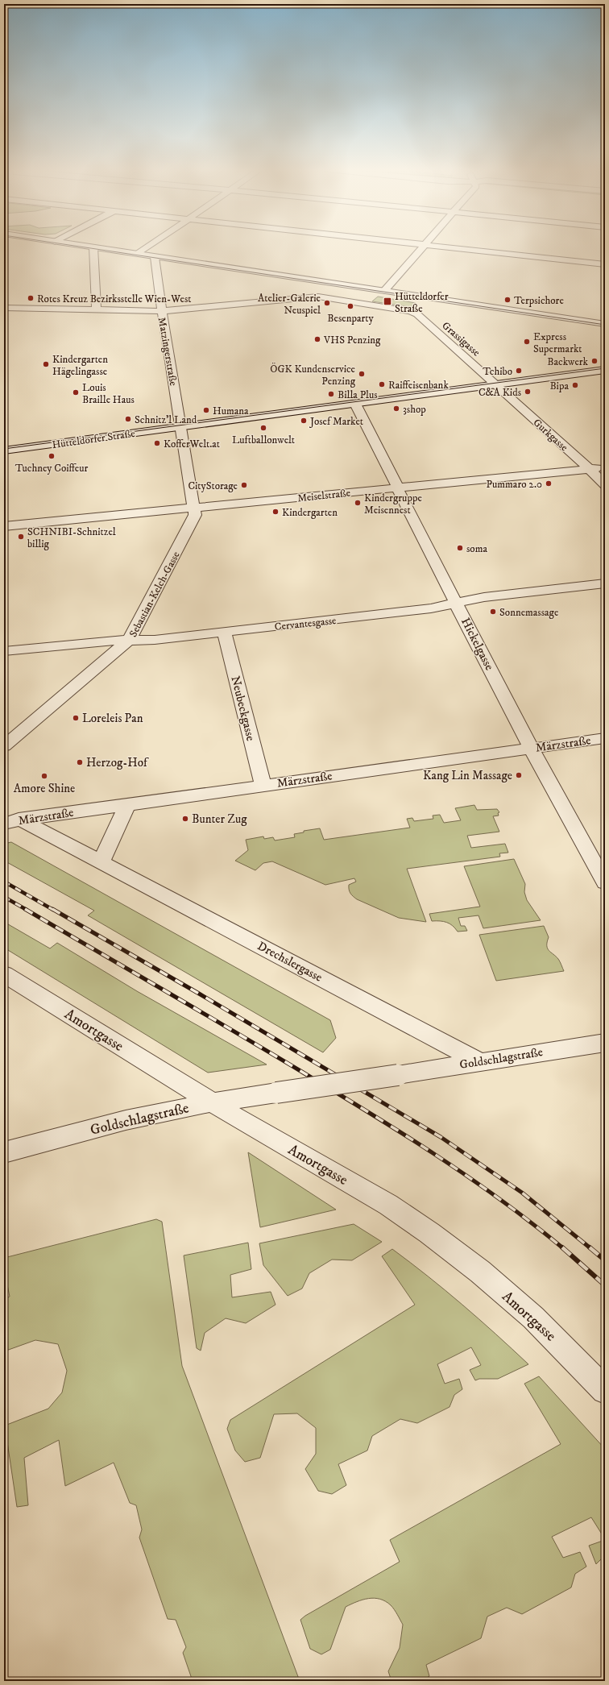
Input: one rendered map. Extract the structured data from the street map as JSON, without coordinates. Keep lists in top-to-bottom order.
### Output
{
  "streets": {
    "street": [
      "Grassigasse",
      "Matzingerstraße",
      "Gurkgasse",
      "Hütteldorfer Straße",
      "Meiselstraße",
      "Sebastian-Kelch-Gasse",
      "Cervantesgasse",
      "Hickelgasse",
      "Neubeckgasse",
      "Märzstraße",
      "Drechslergasse",
      "Amortgasse",
      "Goldschlagstraße"
    ]
  },
  "crossings": [
    ["Grassigasse", "Matzingerstraße"],
    ["Grassigasse", "Gurkgasse"],
    ["Grassigasse", "Hütteldorfer Straße"],
    ["Matzingerstraße", "Hütteldorfer Straße"],
    ["Matzingerstraße", "Sebastian-Kelch-Gasse"],
    ["Gurkgasse", "Hütteldorfer Straße"],
    ["Gurkgasse", "Meiselstraße"],
    ["Hütteldorfer Straße", "Sebastian-Kelch-Gasse"],
    ["Hütteldorfer Straße", "Hickelgasse"],
    ["Meiselstraße", "Sebastian-Kelch-Gasse"],
    ["Meiselstraße", "Hickelgasse"],
    ["Sebastian-Kelch-Gasse", "Cervantesgasse"],
    ["Cervantesgasse", "Hickelgasse"],
    ["Cervantesgasse", "Neubeckgasse"],
    ["Hickelgasse", "Märzstraße"],
    ["Neubeckgasse", "Märzstraße"],
    ["Märzstraße", "Drechslergasse"],
    ["Drechslergasse", "Goldschlagstraße"],
    ["Amortgasse", "Goldschlagstraße"]
  ],
  "places": {
    "other": [
      "Rotes Kreuz Bezirksstelle Wien-West",
      "Terpsichore",
      "Atelier-Galerie Neuspiel",
      "Besenparty",
      "VHS Penzing",
      "Express Supermarkt",
      "Backwerk",
      "Kindergarten Hägelingasse",
      "Tchibo",
      "ÖGK Kundenservice Penzing",
      "Raiffeisenbank",
      "Bipa",
      "C&A Kids",
      "Louis Braille Haus",
      "Billa Plus",
      "3shop",
      "Humana",
      "Schnitz'l Land",
      "Josef Market",
      "Luftballonwelt",
      "KofferWelt.at",
      "Tuchney Coiffeur",
      "Pummaro 2.0",
      "CityStorage",
      "Kindergruppe Meisennest",
      "Kindergarten",
      "SCHNIBI-Schnitzel billig",
      "soma",
      "Sonnemassage",
      "Loreleis Pan",
      "Herzog-Hof",
      "Kang Lin Massage",
      "Amore Shine",
      "Bunter Zug"
    ],
    "transit": ["Hütteldorfer Straße"]
  }
}
